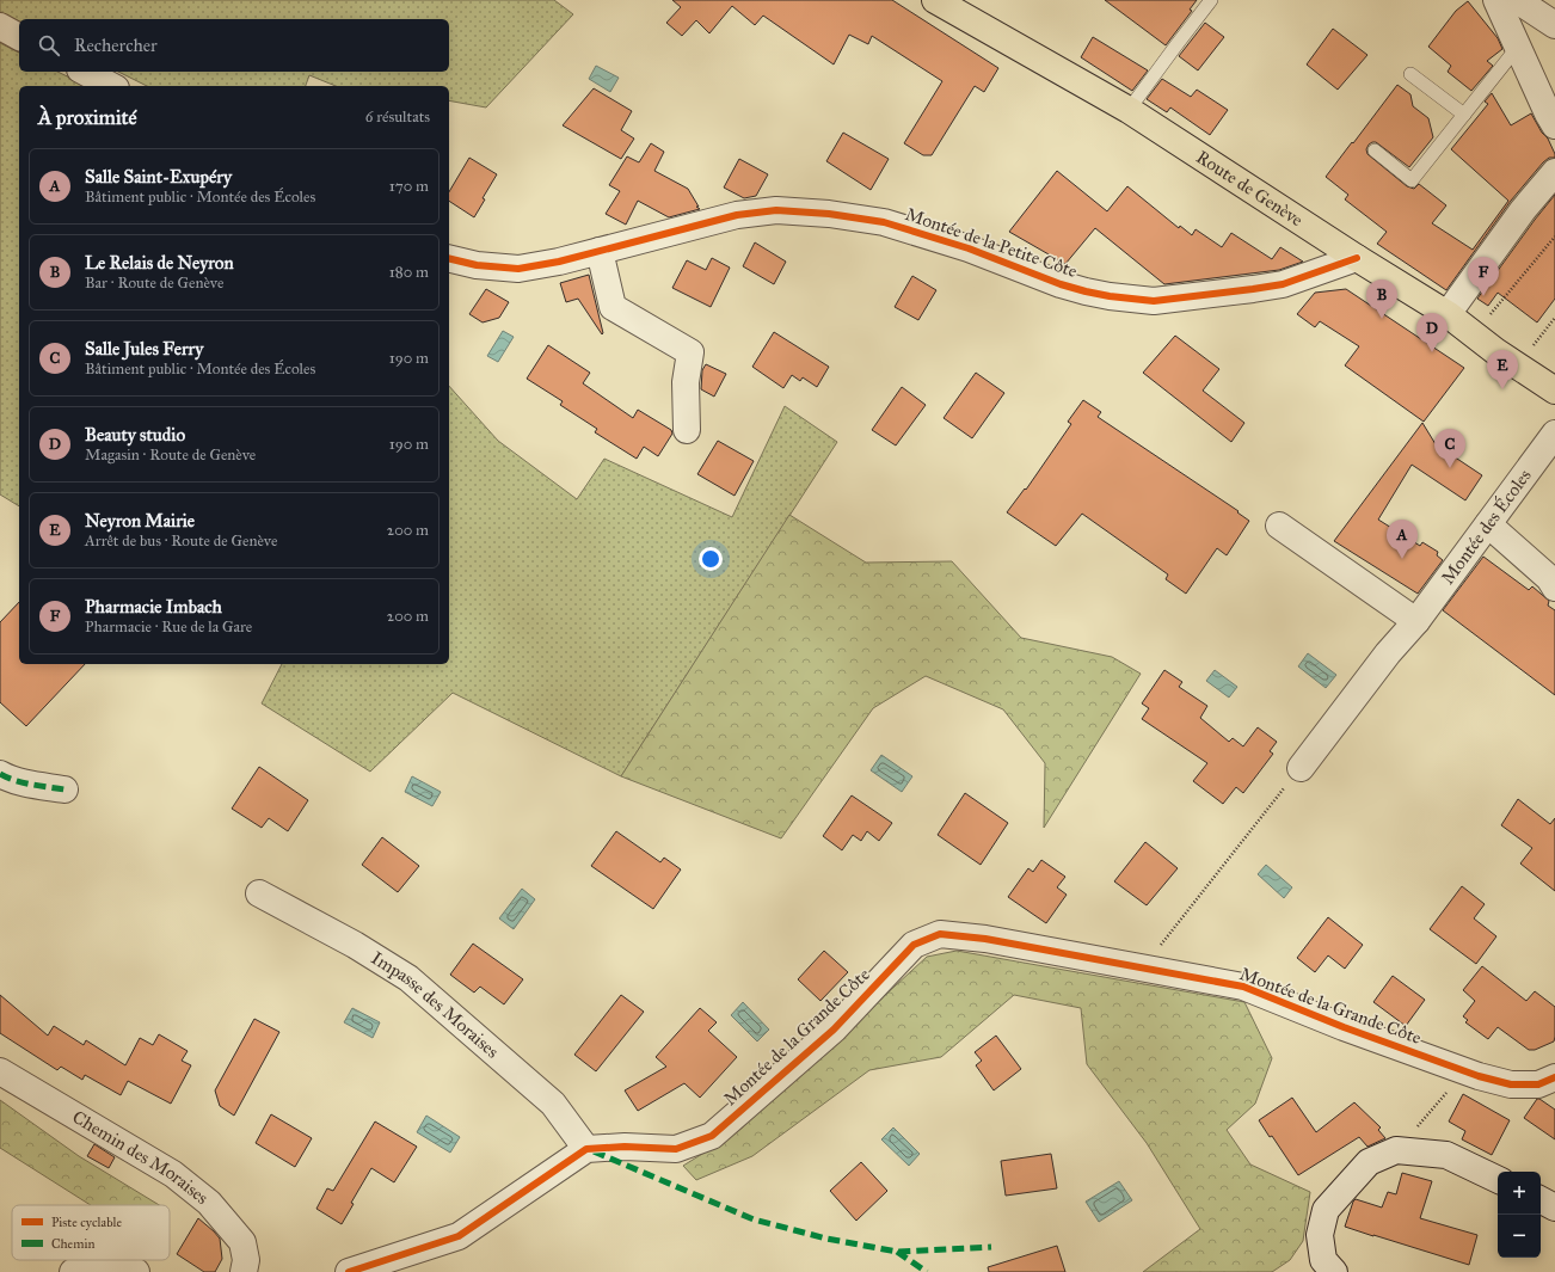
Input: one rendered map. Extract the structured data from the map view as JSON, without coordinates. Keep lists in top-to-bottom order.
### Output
{
  "streets": {
    "main road": ["Route de Genève"],
    "street": [
      "Montée de la Petite Côte",
      "Montée des Écoles",
      "Impasse des Moraises",
      "Montée de la Grande Côte",
      "Chemin des Moraises"
    ]
  },
  "crossings": [
    ["Route de Genève", "Montée de la Petite Côte"],
    ["Impasse des Moraises", "Montée de la Grande Côte"]
  ],
  "legend": ["Piste cyclable", "Chemin"],
  "page": {
    "search": "Rechercher",
    "heading": ["À proximité", "6 résultats"],
    "list": [
      {
        "mark": "A",
        "name": "Salle Saint-Exupéry",
        "note": "Bâtiment public · Montée des Écoles",
        "value": "170 m"
      },
      {
        "mark": "B",
        "name": "Le Relais de Neyron",
        "note": "Bar · Route de Genève",
        "value": "180 m"
      },
      {
        "mark": "C",
        "name": "Salle Jules Ferry",
        "note": "Bâtiment public · Montée des Écoles",
        "value": "190 m"
      },
      {
        "mark": "D",
        "name": "Beauty studio",
        "note": "Magasin · Route de Genève",
        "value": "190 m"
      },
      {
        "mark": "E",
        "name": "Neyron Mairie",
        "note": "Arrêt de bus · Route de Genève",
        "value": "200 m"
      },
      {
        "mark": "F",
        "name": "Pharmacie Imbach",
        "note": "Pharmacie · Rue de la Gare",
        "value": "200 m"
      }
    ],
    "pins": [
      "F",
      "B",
      "D",
      "E",
      "C",
      "A"
    ],
    "map_buttons": ["+", "−"]
  }
}
